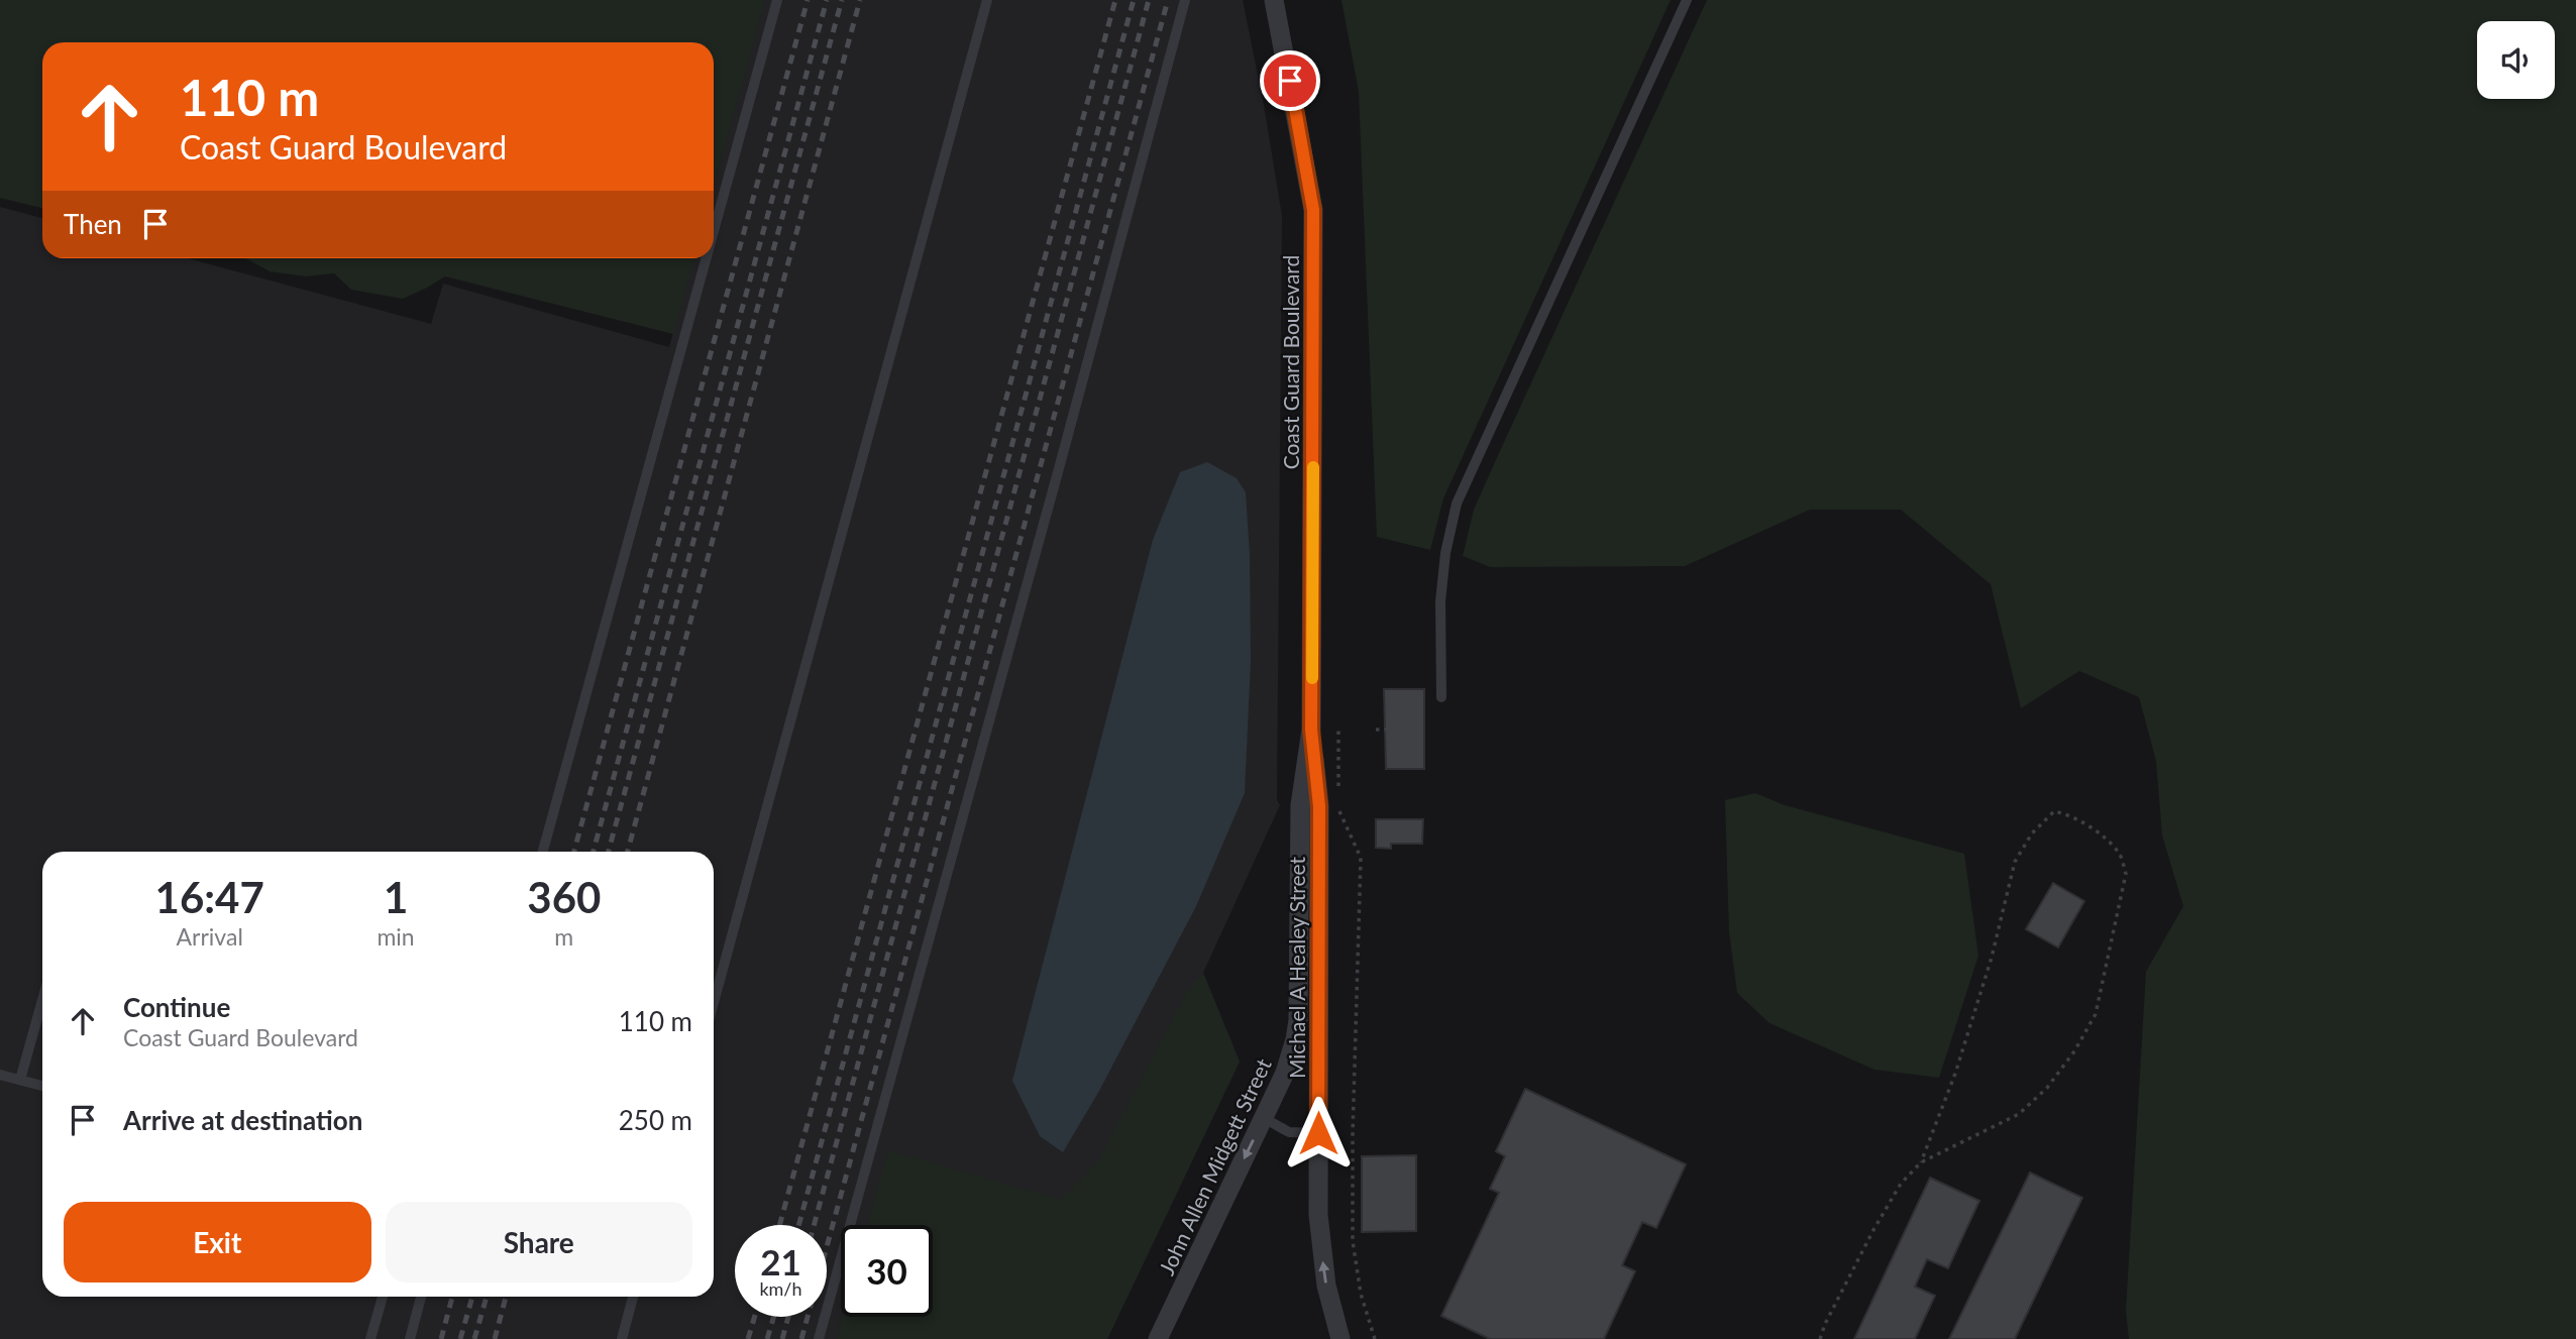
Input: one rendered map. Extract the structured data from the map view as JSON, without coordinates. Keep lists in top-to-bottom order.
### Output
{
  "streets": {
    "street": ["Coast Guard Boulevard", "Michael A Healey Street", "John Allen Midgett Street"]
  },
  "crossings": [
    ["Coast Guard Boulevard", "Michael A Healey Street"],
    ["Coast Guard Boulevard", "John Allen Midgett Street"],
    ["Michael A Healey Street", "John Allen Midgett Street"]
  ],
  "one_way": ["Michael A Healey Street", "John Allen Midgett Street"],
  "page": {
    "turn": ["110 m", "Coast Guard Boulevard"],
    "then": "Then",
    "eta": [
      "16:47",
      "Arrival",
      "1",
      "min",
      "360",
      "m"
    ],
    "list": [
      {
        "name": "Continue",
        "note": "Coast Guard Boulevard",
        "value": "110 m"
      },
      {
        "name": "Arrive at destination",
        "value": "250 m"
      }
    ],
    "buttons": ["Exit", "Share"],
    "speed": "21 km/h",
    "limit": "30"
  }
}
